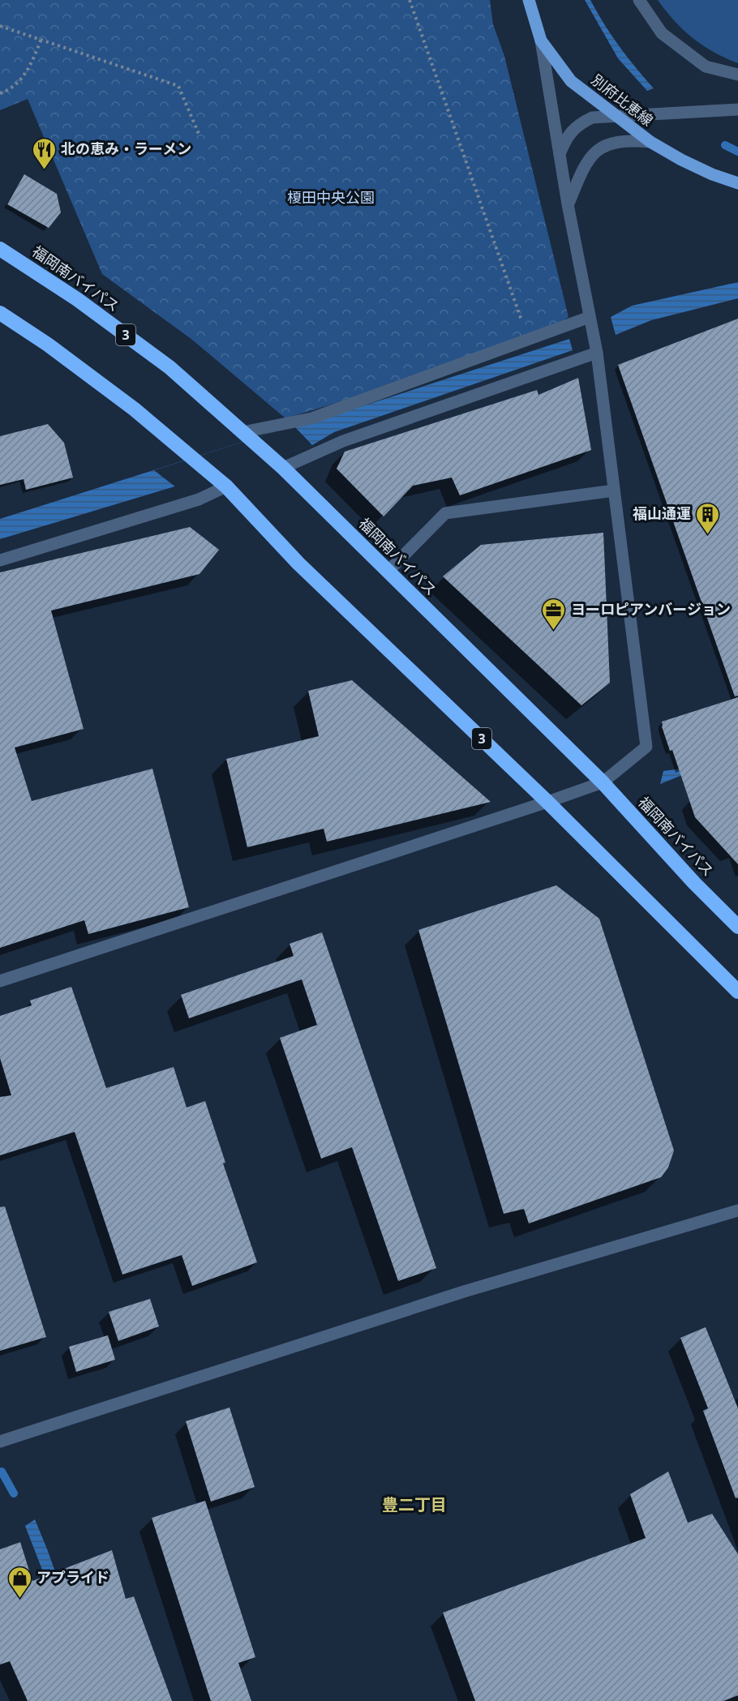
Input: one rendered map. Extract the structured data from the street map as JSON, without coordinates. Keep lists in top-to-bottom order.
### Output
{
  "streets": {
    "highway": ["福岡南バイパス", "3"],
    "main road": ["別府比恵線"]
  },
  "districts": ["豊二丁目"],
  "parks": ["榎田中央公園"],
  "places": {
    "restaurant": ["北の恵み・ラーメン"],
    "building": ["福山通運"],
    "office": ["ヨーロピアンバージョン"],
    "shop": ["アプライド"]
  }
}
